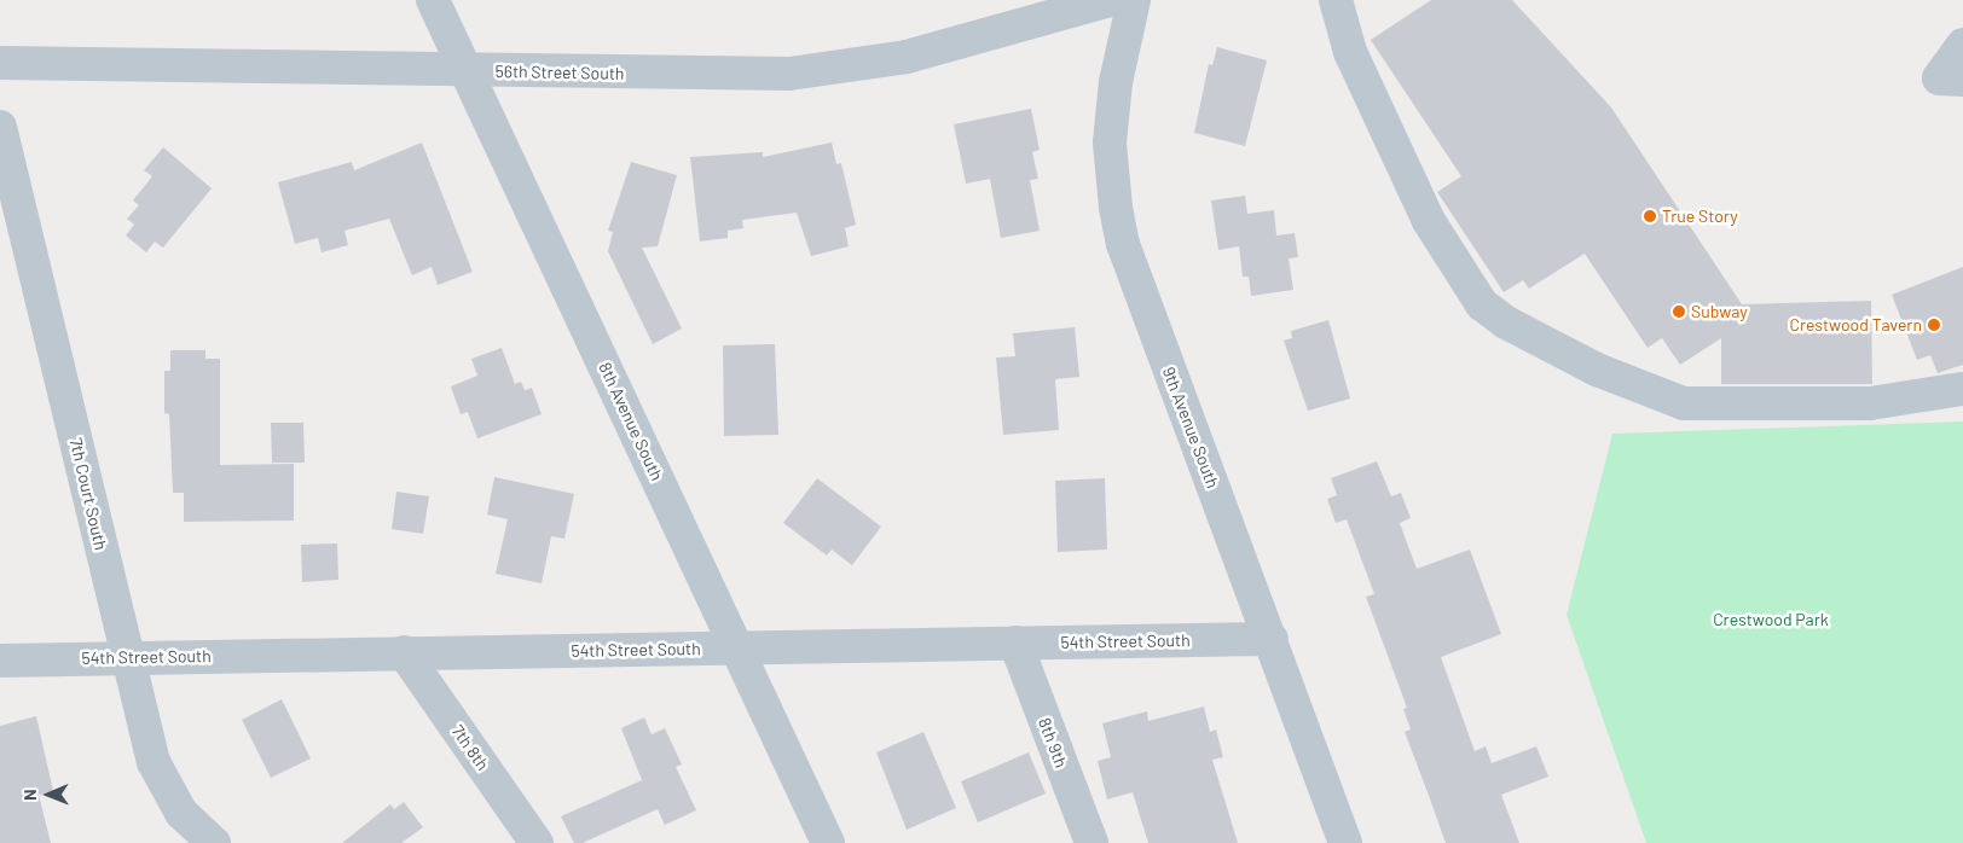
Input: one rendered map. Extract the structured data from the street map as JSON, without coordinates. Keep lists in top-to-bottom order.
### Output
{
  "streets": {
    "street": [
      "56th Street South",
      "8th Avenue South",
      "9th Avenue South",
      "7th Court South",
      "54th Street South",
      "8th 9th",
      "7th 8th"
    ]
  },
  "crossings": [
    ["56th Street South", "8th Avenue South"],
    ["8th Avenue South", "54th Street South"],
    ["9th Avenue South", "54th Street South"],
    ["7th Court South", "54th Street South"],
    ["54th Street South", "8th 9th"],
    ["54th Street South", "7th 8th"]
  ],
  "parks": ["Crestwood Park"],
  "places": ["True Story", "Subway", "Crestwood Tavern"],
  "north": "left"
}
